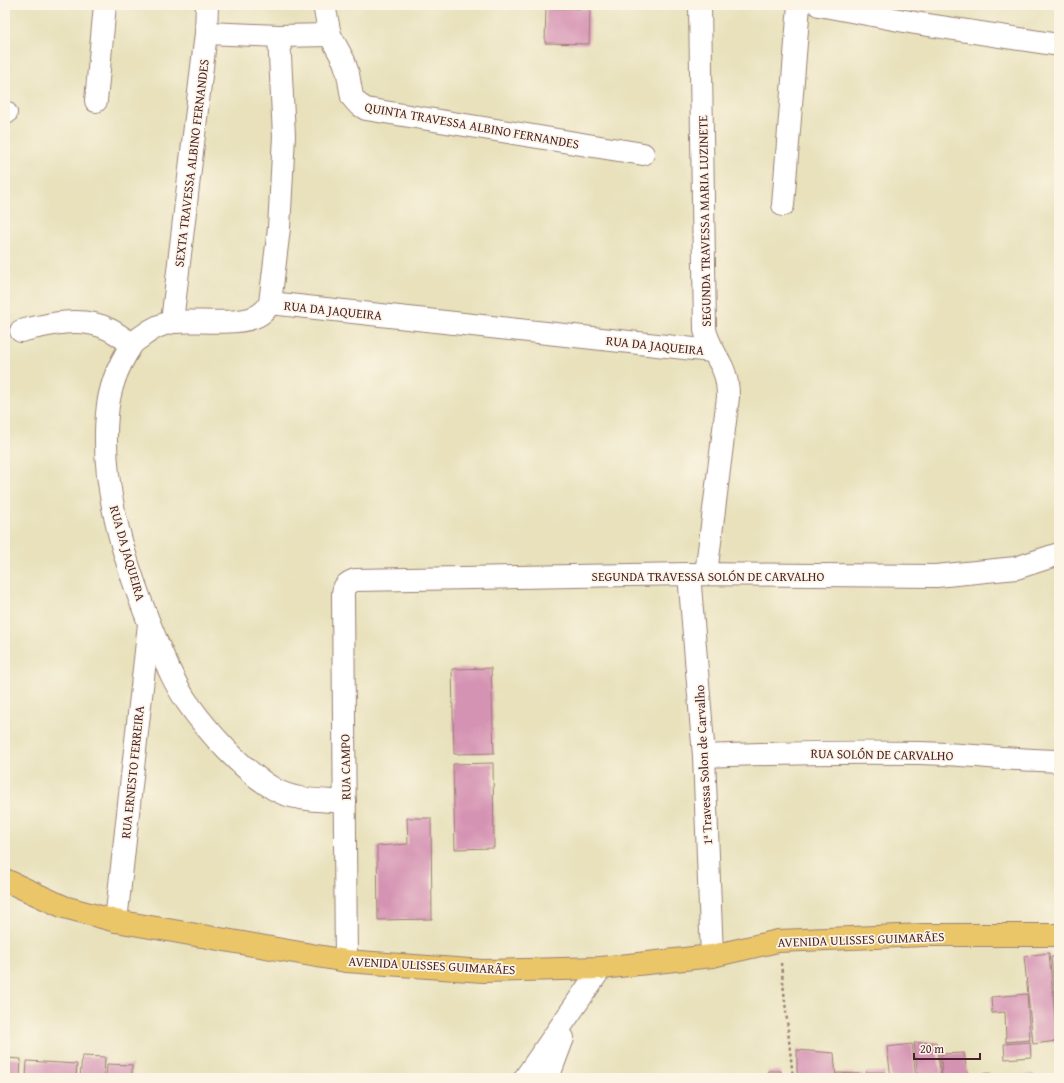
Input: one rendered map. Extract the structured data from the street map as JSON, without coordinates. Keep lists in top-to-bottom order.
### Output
{
  "streets": {
    "main road": ["AVENIDA ULISSES GUIMARÃES"],
    "street": [
      "QUINTA TRAVESSA ALBINO FERNANDES",
      "SEXTA TRAVESSA ALBINO FERNANDES",
      "SEGUNDA TRAVESSA MARIA LUZINETE",
      "RUA DA JAQUEIRA",
      "SEGUNDA TRAVESSA SOLÓN DE CARVALHO",
      "RUA SOLÓN DE CARVALHO",
      "1ª Travessa Solon de Carvalho",
      "RUA CAMPO",
      "RUA ERNESTO FERREIRA"
    ]
  },
  "crossings": [
    ["SEXTA TRAVESSA ALBINO FERNANDES", "RUA DA JAQUEIRA"],
    ["SEGUNDA TRAVESSA MARIA LUZINETE", "RUA DA JAQUEIRA"],
    ["SEGUNDA TRAVESSA MARIA LUZINETE", "SEGUNDA TRAVESSA SOLÓN DE CARVALHO"],
    ["SEGUNDA TRAVESSA MARIA LUZINETE", "1ª Travessa Solon de Carvalho"],
    ["RUA DA JAQUEIRA", "RUA CAMPO"],
    ["RUA DA JAQUEIRA", "RUA ERNESTO FERREIRA"],
    ["SEGUNDA TRAVESSA SOLÓN DE CARVALHO", "1ª Travessa Solon de Carvalho"],
    ["SEGUNDA TRAVESSA SOLÓN DE CARVALHO", "RUA CAMPO"],
    ["RUA SOLÓN DE CARVALHO", "1ª Travessa Solon de Carvalho"],
    ["1ª Travessa Solon de Carvalho", "AVENIDA ULISSES GUIMARÃES"],
    ["RUA CAMPO", "AVENIDA ULISSES GUIMARÃES"],
    ["RUA ERNESTO FERREIRA", "AVENIDA ULISSES GUIMARÃES"]
  ],
  "scale_bar": "20 m"
}
